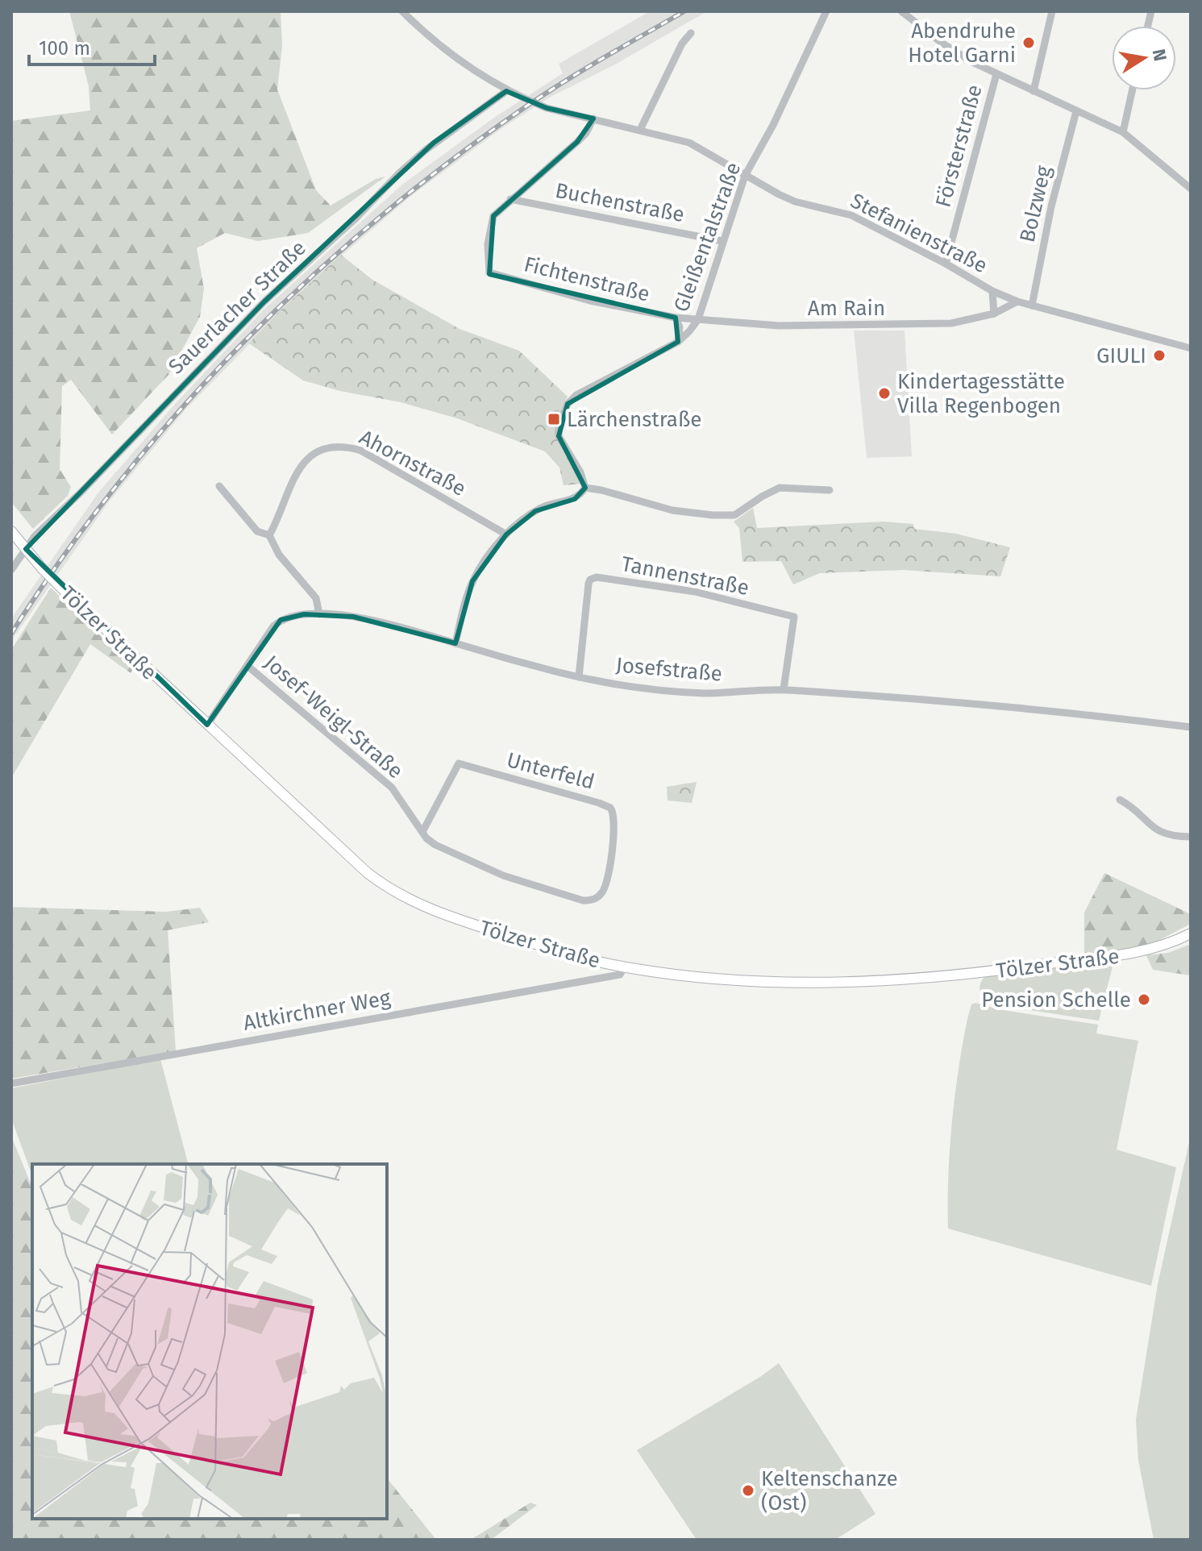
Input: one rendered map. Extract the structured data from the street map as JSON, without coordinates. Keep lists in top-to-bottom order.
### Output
{
  "streets": {
    "main road": ["Tölzer Straße"],
    "street": [
      "Försterstraße",
      "Buchenstraße",
      "Bolzweg",
      "Stefanienstraße",
      "Gleißentalstraße",
      "Fichtenstraße",
      "Sauerlacher Straße",
      "Am Rain",
      "Ahornstraße",
      "Tannenstraße",
      "Josefstraße",
      "Josef-Weigl-Straße",
      "Unterfeld",
      "Altkirchner Weg"
    ]
  },
  "crossings": [
    ["Försterstraße", "Stefanienstraße"],
    ["Buchenstraße", "Gleißentalstraße"],
    ["Buchenstraße", "Fichtenstraße"],
    ["Bolzweg", "Stefanienstraße"],
    ["Stefanienstraße", "Gleißentalstraße"],
    ["Stefanienstraße", "Sauerlacher Straße"],
    ["Stefanienstraße", "Am Rain"],
    ["Gleißentalstraße", "Fichtenstraße"],
    ["Gleißentalstraße", "Am Rain"],
    ["Fichtenstraße", "Am Rain"],
    ["Sauerlacher Straße", "Tölzer Straße"],
    ["Tannenstraße", "Josefstraße"],
    ["Tölzer Straße", "Josefstraße"],
    ["Tölzer Straße", "Altkirchner Weg"],
    ["Josefstraße", "Josef-Weigl-Straße"],
    ["Josef-Weigl-Straße", "Unterfeld"]
  ],
  "places": {
    "other": [
      "Abendruhe Hotel Garni",
      "GIULI",
      "Kindertagesstätte Villa Regenbogen",
      "Pension Schelle",
      "Keltenschanze (Ost)"
    ],
    "transit": ["Lärchenstraße"]
  },
  "scale_bar": "100 m",
  "north": "right"
}
